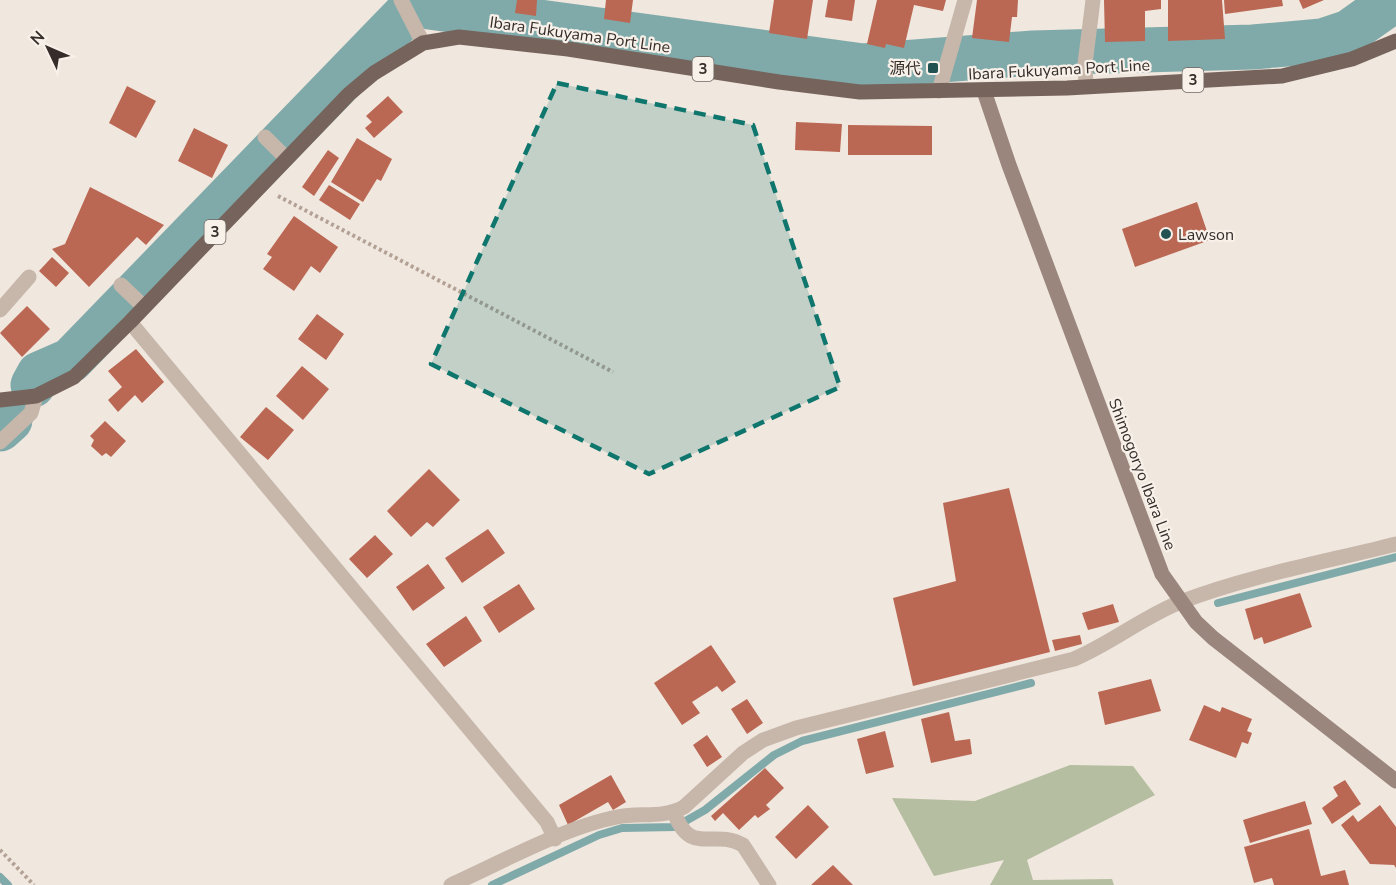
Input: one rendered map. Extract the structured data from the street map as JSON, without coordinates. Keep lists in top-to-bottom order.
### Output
{
  "streets": {
    "main road": ["Ibara Fukuyama Port Line", "3", "Shimogoryo Ibara Line"]
  },
  "crossings": [
    ["Ibara Fukuyama Port Line", "Shimogoryo Ibara Line"]
  ],
  "places": {
    "transit": ["源代"],
    "other": ["Lawson"]
  },
  "north": "top left"
}
